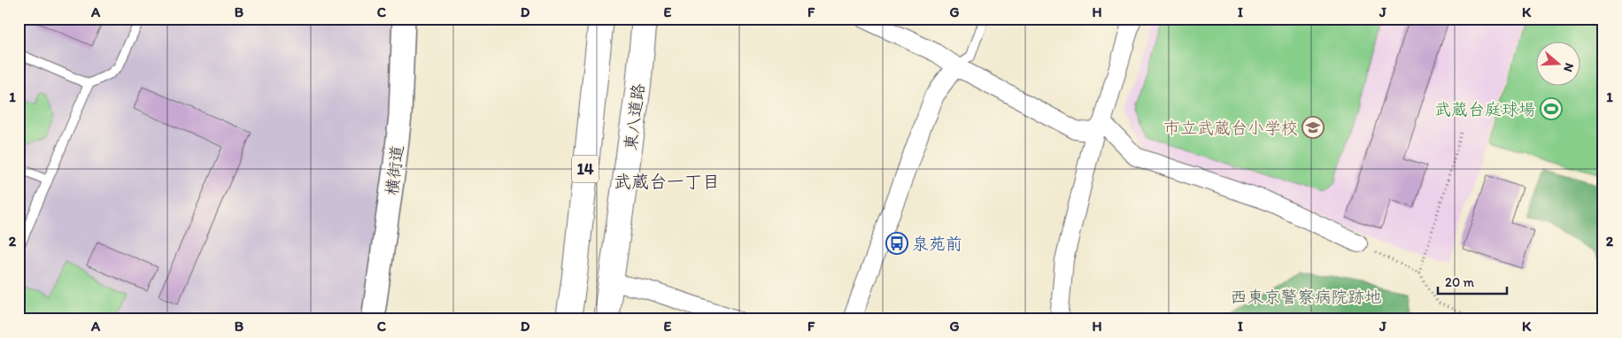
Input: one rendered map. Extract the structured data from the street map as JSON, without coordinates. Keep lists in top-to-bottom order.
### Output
{
  "streets": {
    "main road": ["東八道路", "14"],
    "street": ["横街道"]
  },
  "districts": ["武蔵台一丁目"],
  "parks": ["西東京警察病院跡地"],
  "places": {
    "sports": ["武蔵台庭球場"],
    "school or university": ["市立武蔵台小学校"],
    "bus stop": ["泉苑前"]
  },
  "scale_bar": "20 m",
  "north": "right",
  "grid": {
    "columns": [
      "A",
      "B",
      "C",
      "D",
      "E",
      "F",
      "G",
      "H",
      "I",
      "J",
      "K"
    ],
    "rows": ["1", "2"]
  }
}
